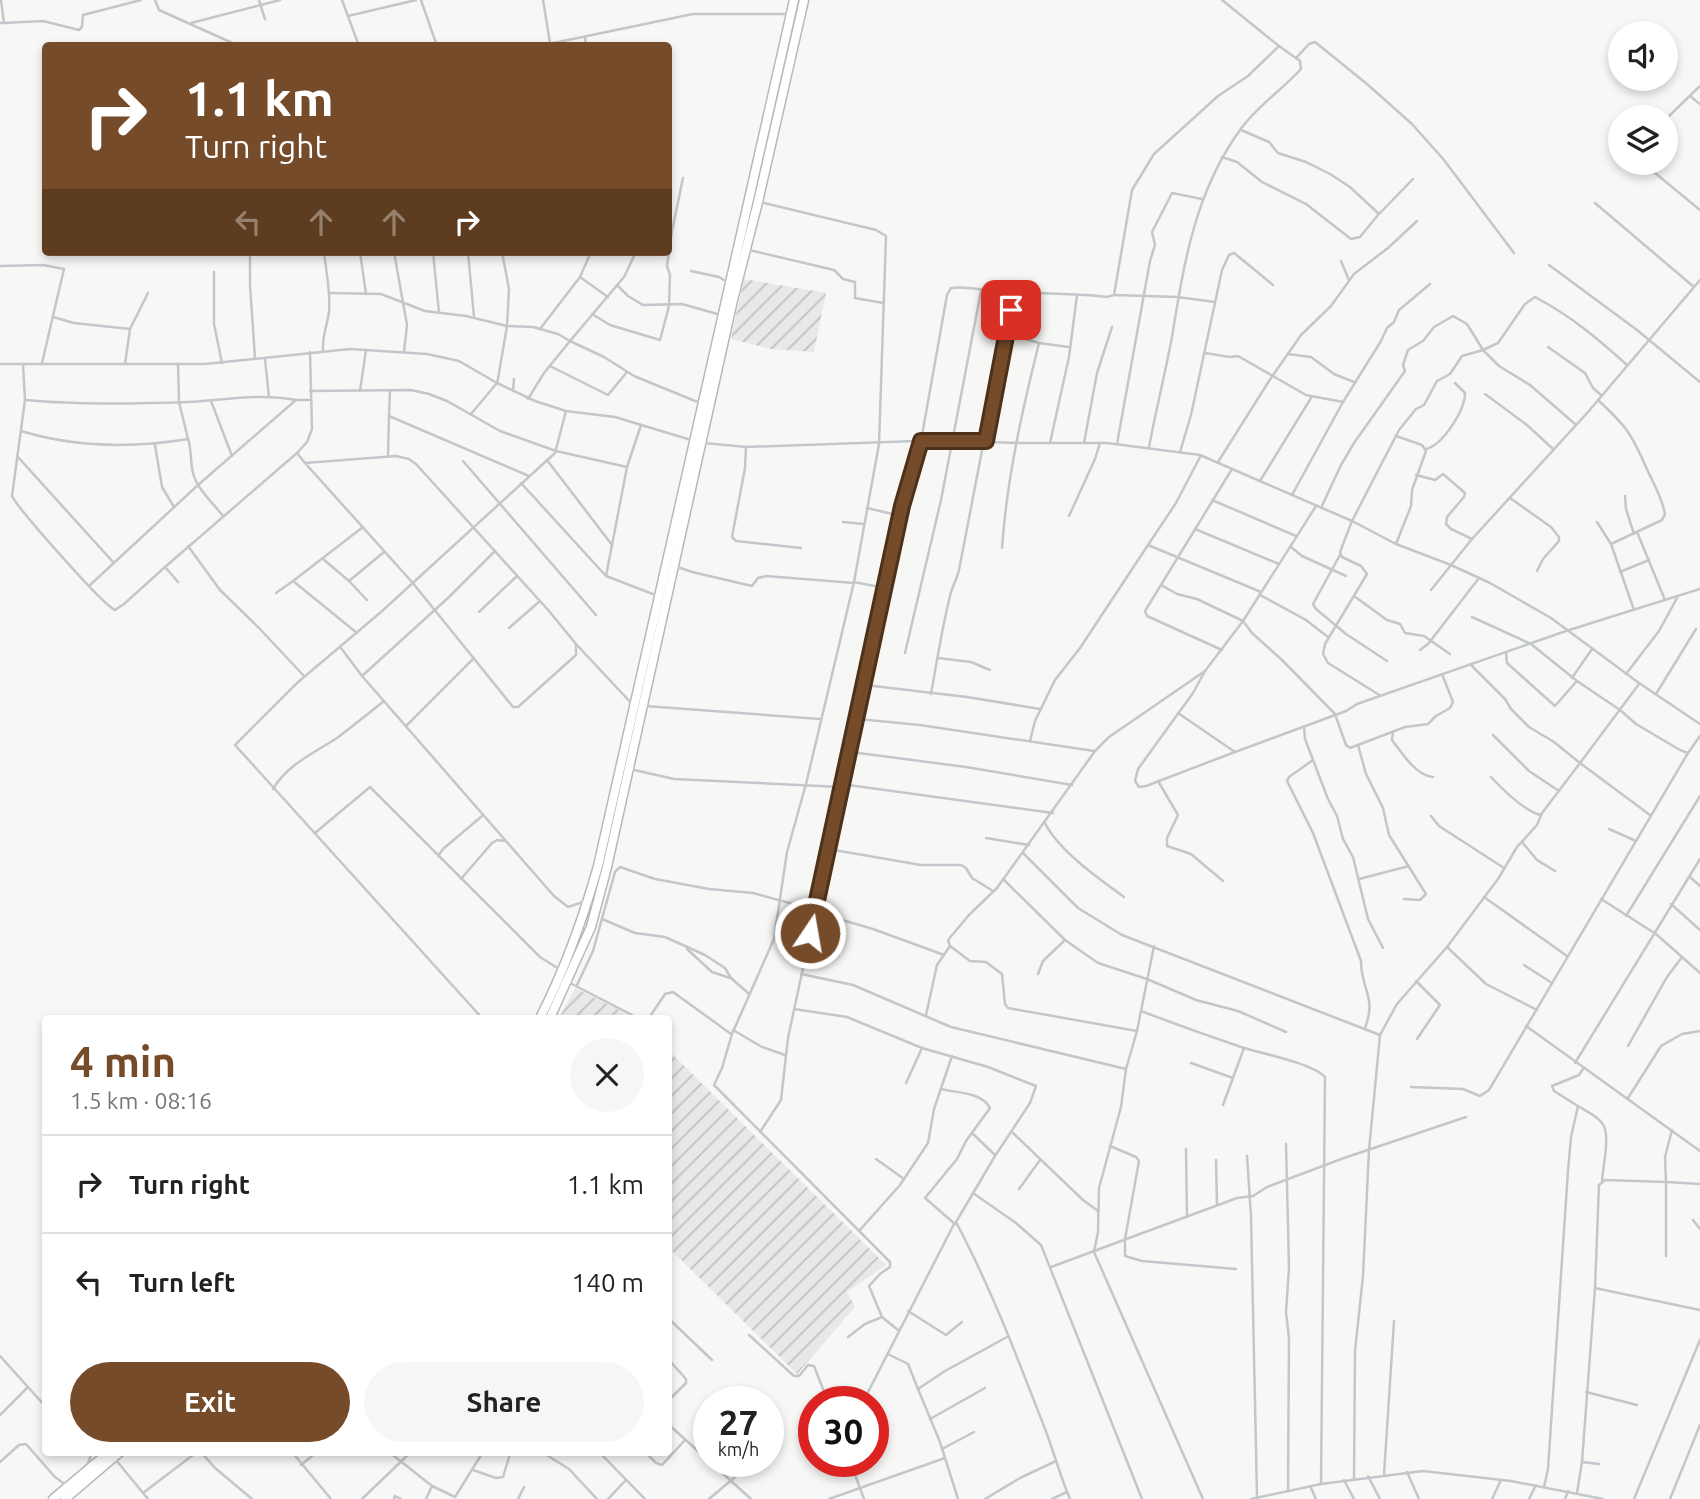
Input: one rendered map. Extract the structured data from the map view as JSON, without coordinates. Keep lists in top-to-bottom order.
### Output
{
  "page": {
    "turn": ["1.1 km", "Turn right"],
    "heading": ["4 min", "1.5 km · 08:16"],
    "list": [
      {
        "name": "Turn right",
        "value": "1.1 km"
      },
      {
        "name": "Turn left",
        "value": "140 m"
      }
    ],
    "buttons": ["Exit", "Share"],
    "speed": "27 km/h",
    "limit": "30"
  }
}
